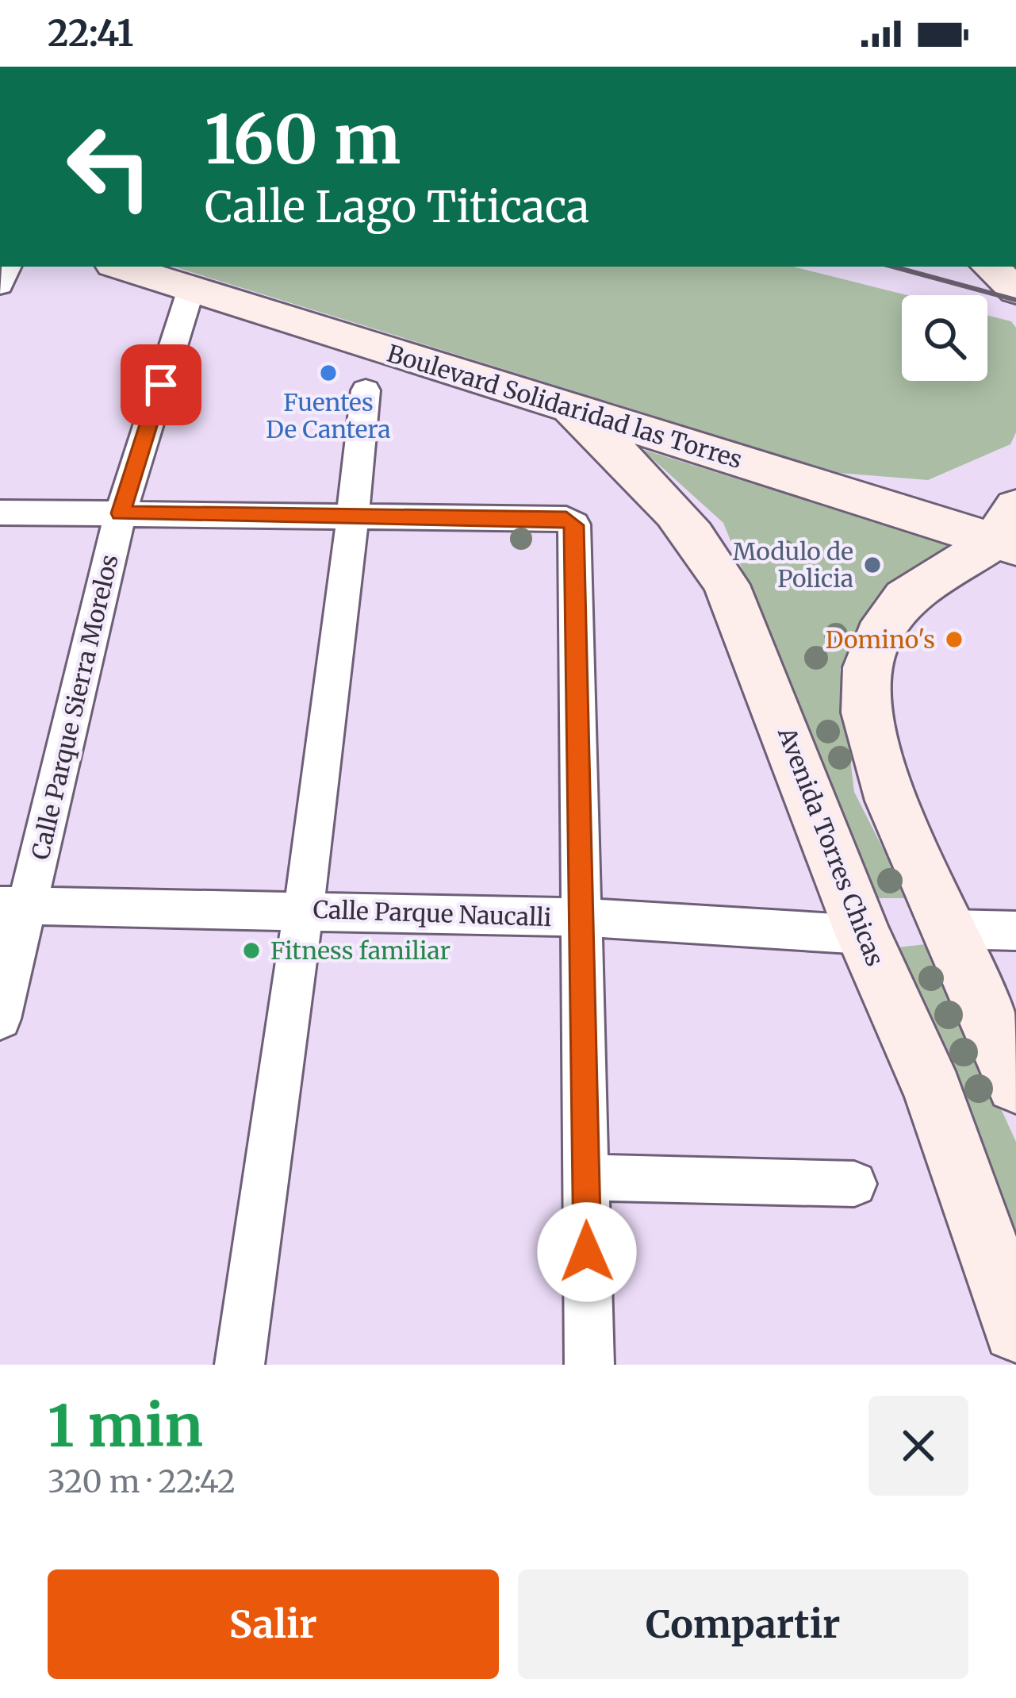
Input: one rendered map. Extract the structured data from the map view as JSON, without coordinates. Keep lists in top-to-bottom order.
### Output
{
  "streets": {
    "main road": ["Boulevard Solidaridad las Torres", "Avenida Torres Chicas"],
    "street": ["Calle Parque Sierra Morelos", "Calle Parque Naucalli"]
  },
  "crossings": [
    ["Boulevard Solidaridad las Torres", "Calle Parque Sierra Morelos"],
    ["Boulevard Solidaridad las Torres", "Avenida Torres Chicas"],
    ["Calle Parque Sierra Morelos", "Calle Parque Naucalli"],
    ["Avenida Torres Chicas", "Calle Parque Naucalli"]
  ],
  "places": [
    "Fuentes De Cantera",
    "Modulo de Policia",
    "Domino's",
    "Fitness familiar"
  ],
  "page": {
    "status": "22:41",
    "turn": ["160 m", "Calle Lago Titicaca"],
    "heading": ["1 min", "320 m · 22:42"],
    "buttons": ["Salir", "Compartir"]
  }
}
